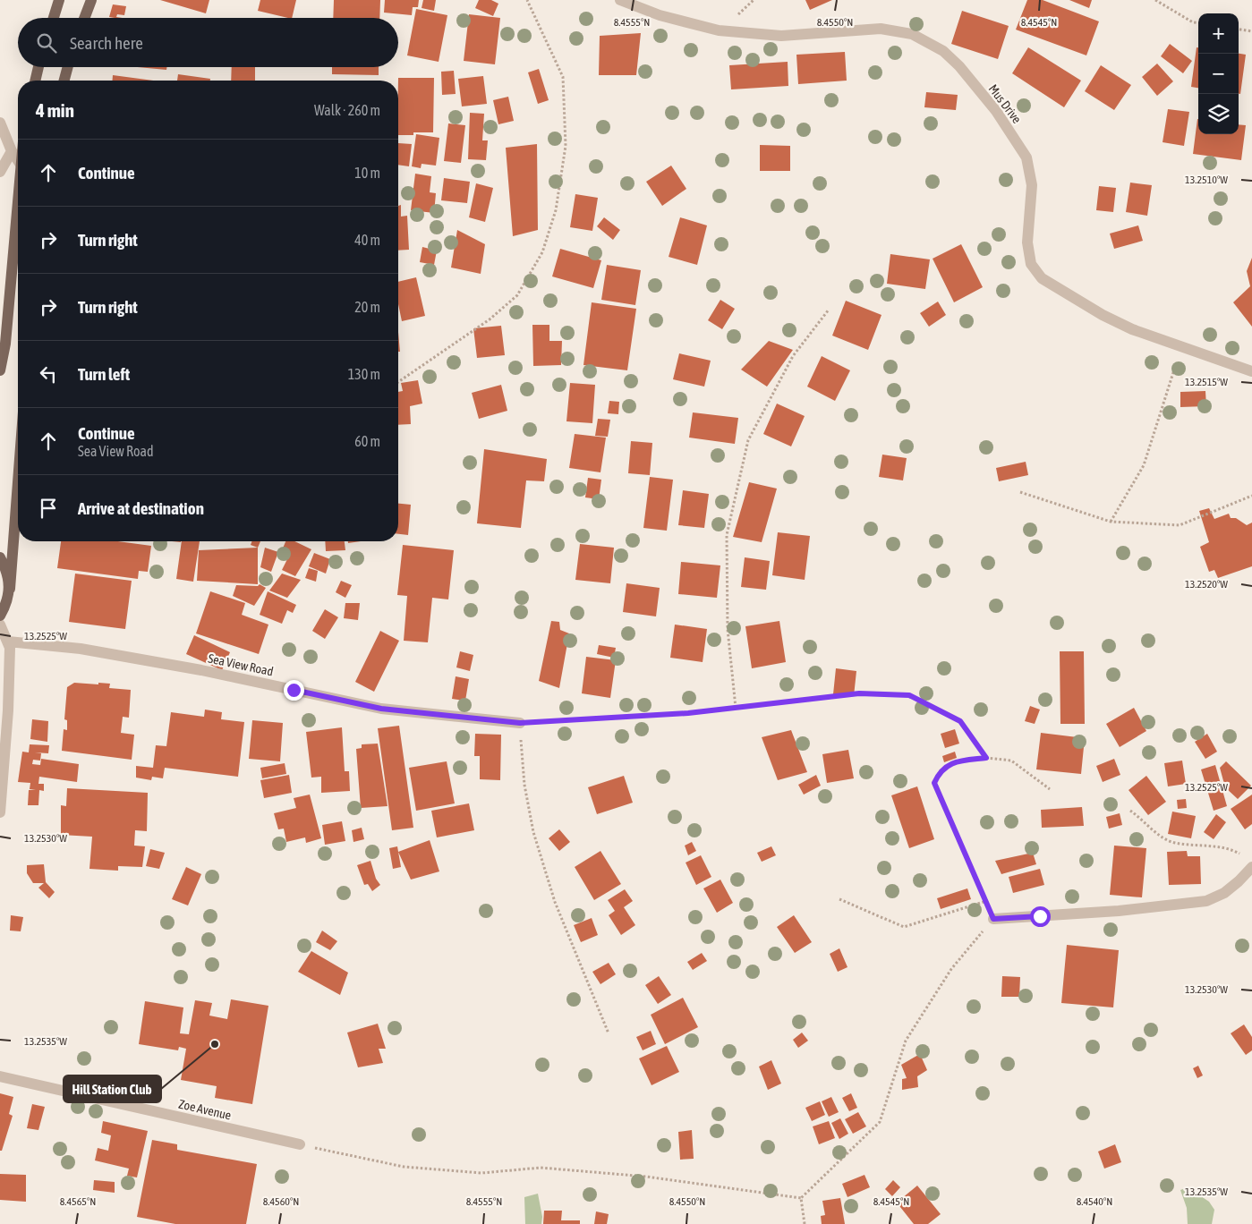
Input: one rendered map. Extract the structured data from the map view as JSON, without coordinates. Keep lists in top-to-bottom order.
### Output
{
  "streets": {
    "street": ["Mus Drive", "Sea View Road", "Zoe Avenue"]
  },
  "places": ["Hill Station Club"],
  "page": {
    "map_buttons": ["+", "−"],
    "search": "Search here",
    "heading": ["4 min", "Walk · 260 m"],
    "list": [
      ["Continue", "10 m"],
      ["Turn right", "40 m"],
      ["Turn right", "20 m"],
      ["Turn left", "130 m"],
      ["Continue", "Sea View Road", "60 m"],
      "Arrive at destination"
    ]
  },
  "coordinates": [
    "8.4555°N",
    "8.4550°N",
    "8.4545°N",
    "13.2510°W",
    "13.2515°W",
    "13.2520°W",
    "13.2525°W",
    "13.2530°W",
    "13.2535°W",
    "8.4565°N",
    "8.4560°N",
    "8.4540°N"
  ]
}
